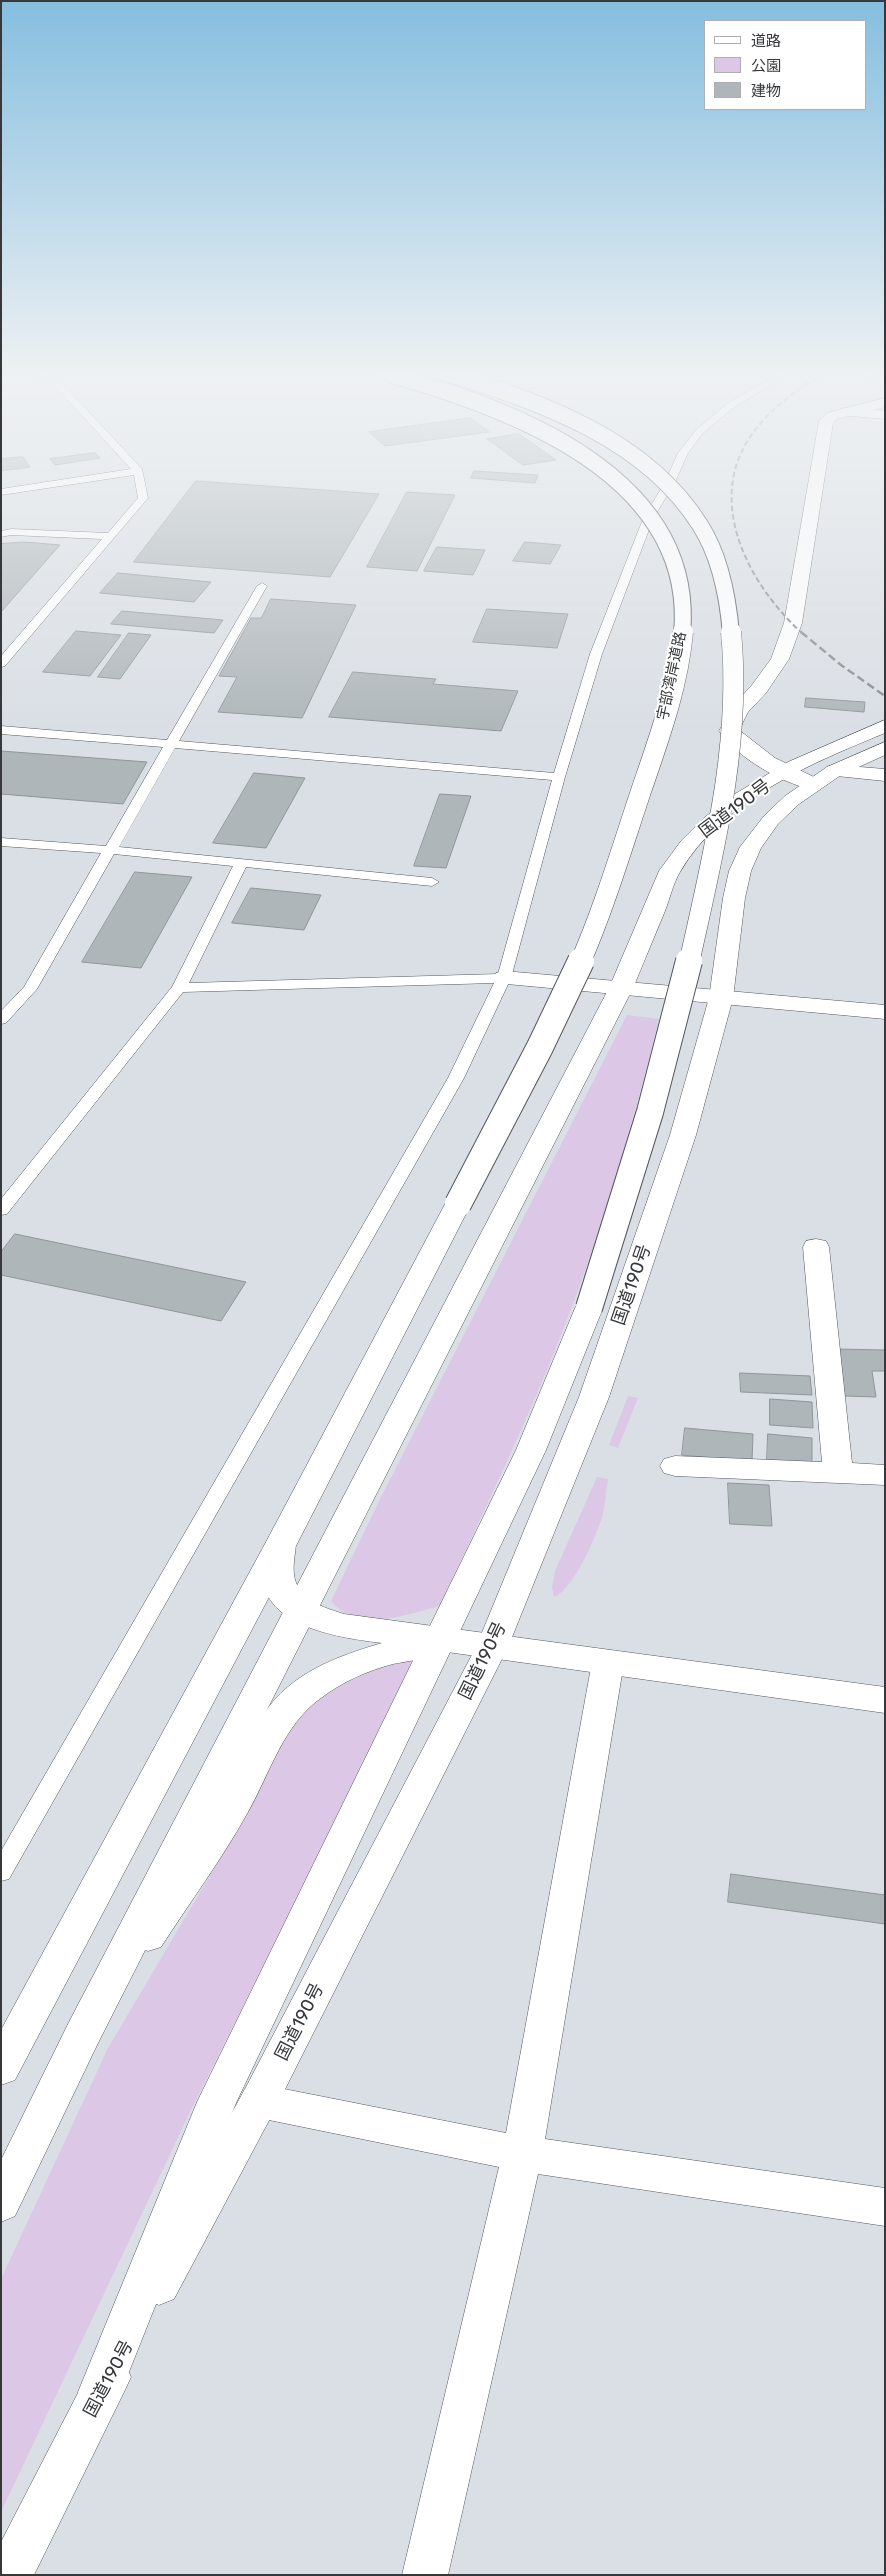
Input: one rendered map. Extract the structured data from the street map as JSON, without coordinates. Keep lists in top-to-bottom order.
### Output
{
  "streets": {
    "main road": ["宇部湾岸道路", "国道190号"]
  },
  "legend": ["道路", "公園", "建物"]
}
